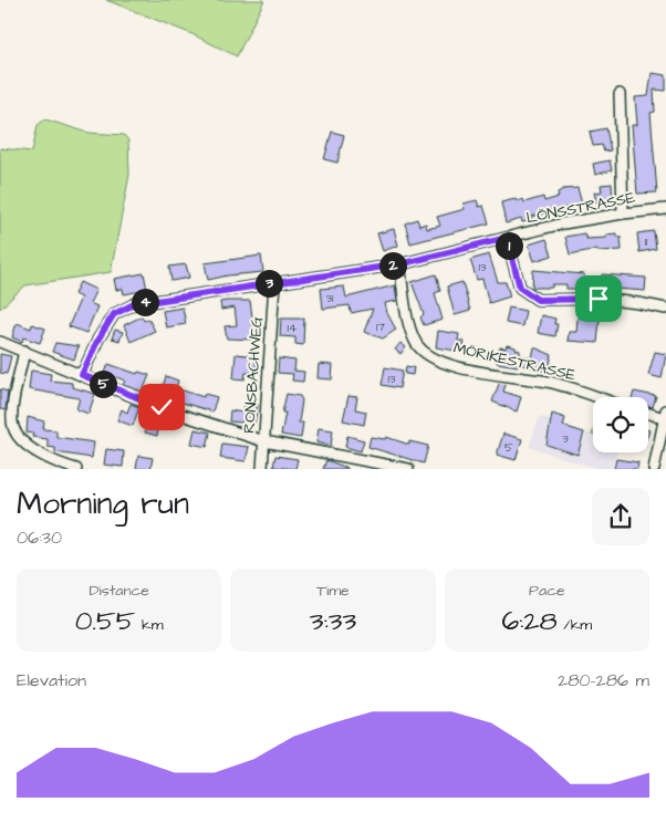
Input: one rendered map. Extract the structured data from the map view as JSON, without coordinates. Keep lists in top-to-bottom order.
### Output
{
  "streets": {
    "street": ["LÖNSSTRASSE", "MÖRIKESTRASSE", "RONSBACHWEG"]
  },
  "crossings": [
    ["LÖNSSTRASSE", "MÖRIKESTRASSE"],
    ["LÖNSSTRASSE", "RONSBACHWEG"]
  ],
  "house_numbers": [
    "11",
    "13",
    "31",
    "17",
    "14",
    "13",
    "3",
    "5"
  ],
  "page": {
    "pins": [
      "1",
      "2",
      "3",
      "4",
      "5"
    ],
    "heading": ["Morning run", "06:30"],
    "stats": [
      ["Distance", "0.55 km"],
      ["Time", "3:33"],
      ["Pace", "6:28 /km"]
    ],
    "chart": ["Elevation", "280–286 m"]
  }
}
